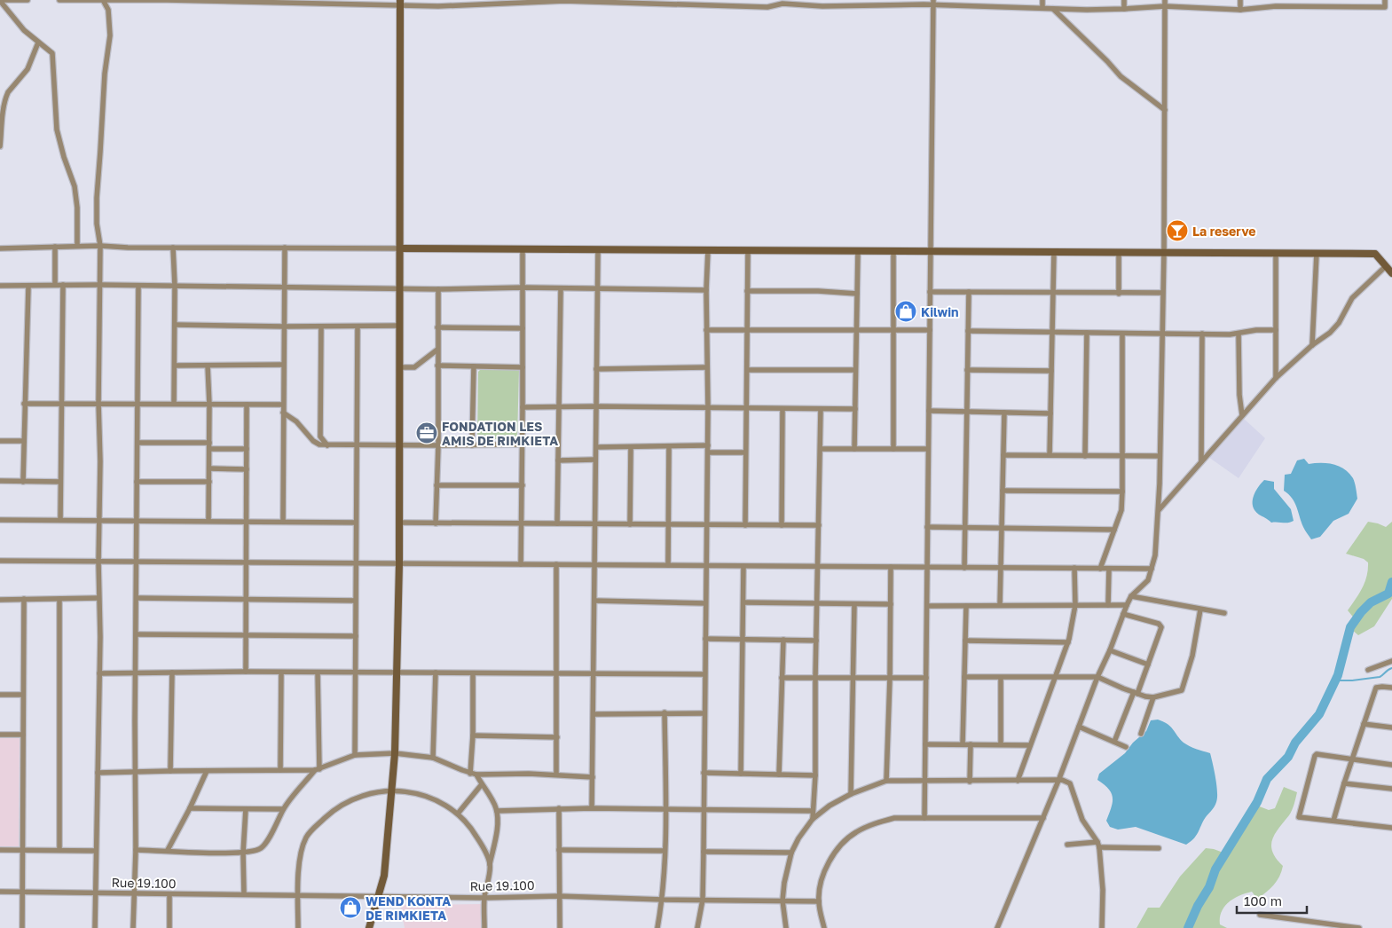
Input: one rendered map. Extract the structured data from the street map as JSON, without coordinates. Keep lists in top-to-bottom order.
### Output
{
  "streets": {
    "street": ["Rue 19.100"]
  },
  "places": {
    "bar": ["La reserve"],
    "shop": ["Kilwin", "WEND KONTA DE RIMKIETA"],
    "office": ["FONDATION LES AMIS DE RIMKIETA"]
  },
  "scale_bar": "100 m"
}
